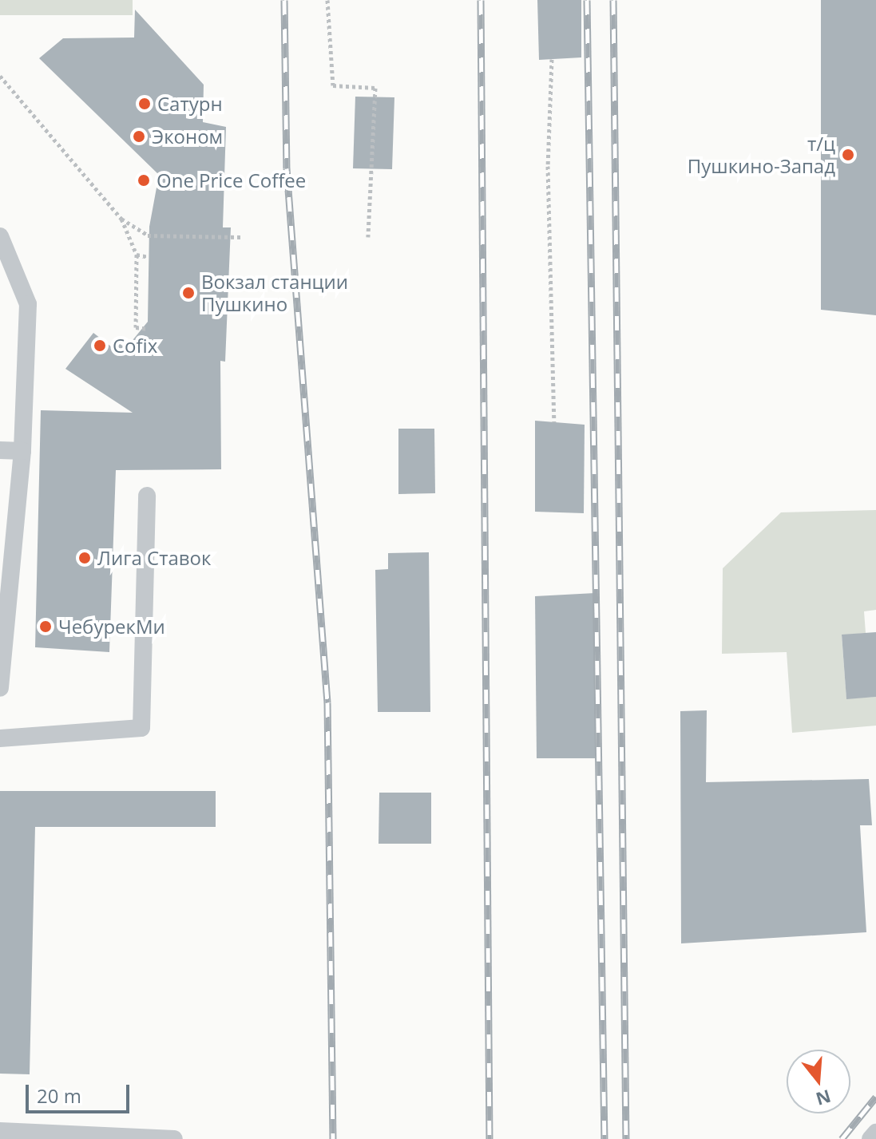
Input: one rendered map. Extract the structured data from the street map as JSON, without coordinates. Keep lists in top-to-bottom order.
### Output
{
  "places": [
    "Сатурн",
    "Эконом",
    "т/ц Пушкино-Запад",
    "One Price Coffee",
    "Вокзал станции Пушкино",
    "Cofix",
    "Лига Ставок",
    "ЧебурекМи"
  ],
  "scale_bar": "20 m",
  "north": "bottom"
}
